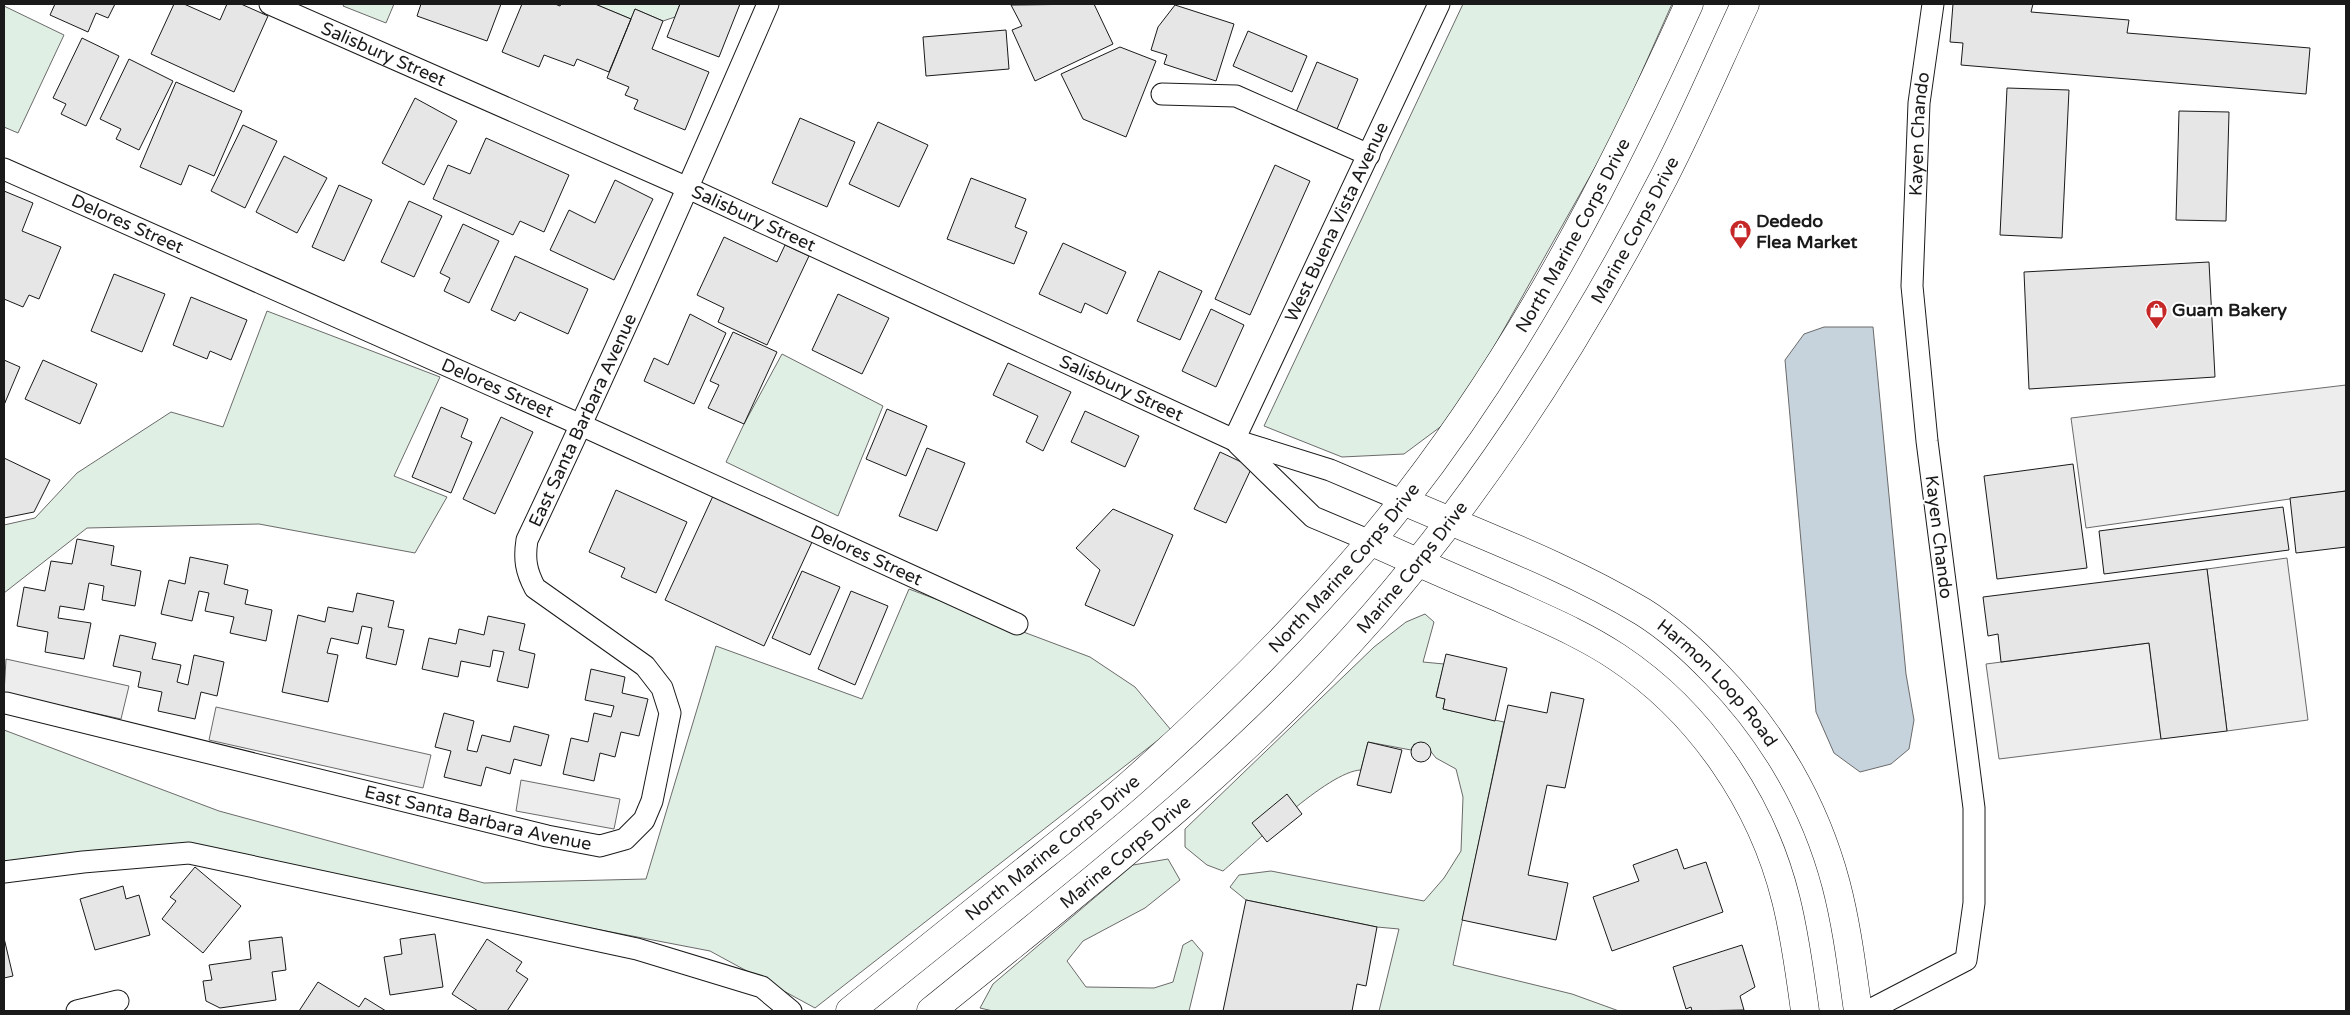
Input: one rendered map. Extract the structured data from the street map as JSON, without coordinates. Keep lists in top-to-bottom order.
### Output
{
  "streets": {
    "main road": ["Marine Corps Drive", "North Marine Corps Drive", "Harmon Loop Road"],
    "street": [
      "Salisbury Street",
      "Kayen Chando",
      "West Buena Vista Avenue",
      "Delores Street",
      "East Santa Barbara Avenue"
    ]
  },
  "crossings": [
    ["Salisbury Street", "West Buena Vista Avenue"],
    ["Salisbury Street", "North Marine Corps Drive"],
    ["Salisbury Street", "East Santa Barbara Avenue"],
    ["Salisbury Street", "Harmon Loop Road"],
    ["Delores Street", "East Santa Barbara Avenue"],
    ["Marine Corps Drive", "Harmon Loop Road"],
    ["North Marine Corps Drive", "Harmon Loop Road"]
  ],
  "places": {
    "shop": ["Dededo Flea Market", "Guam Bakery"]
  }
}
